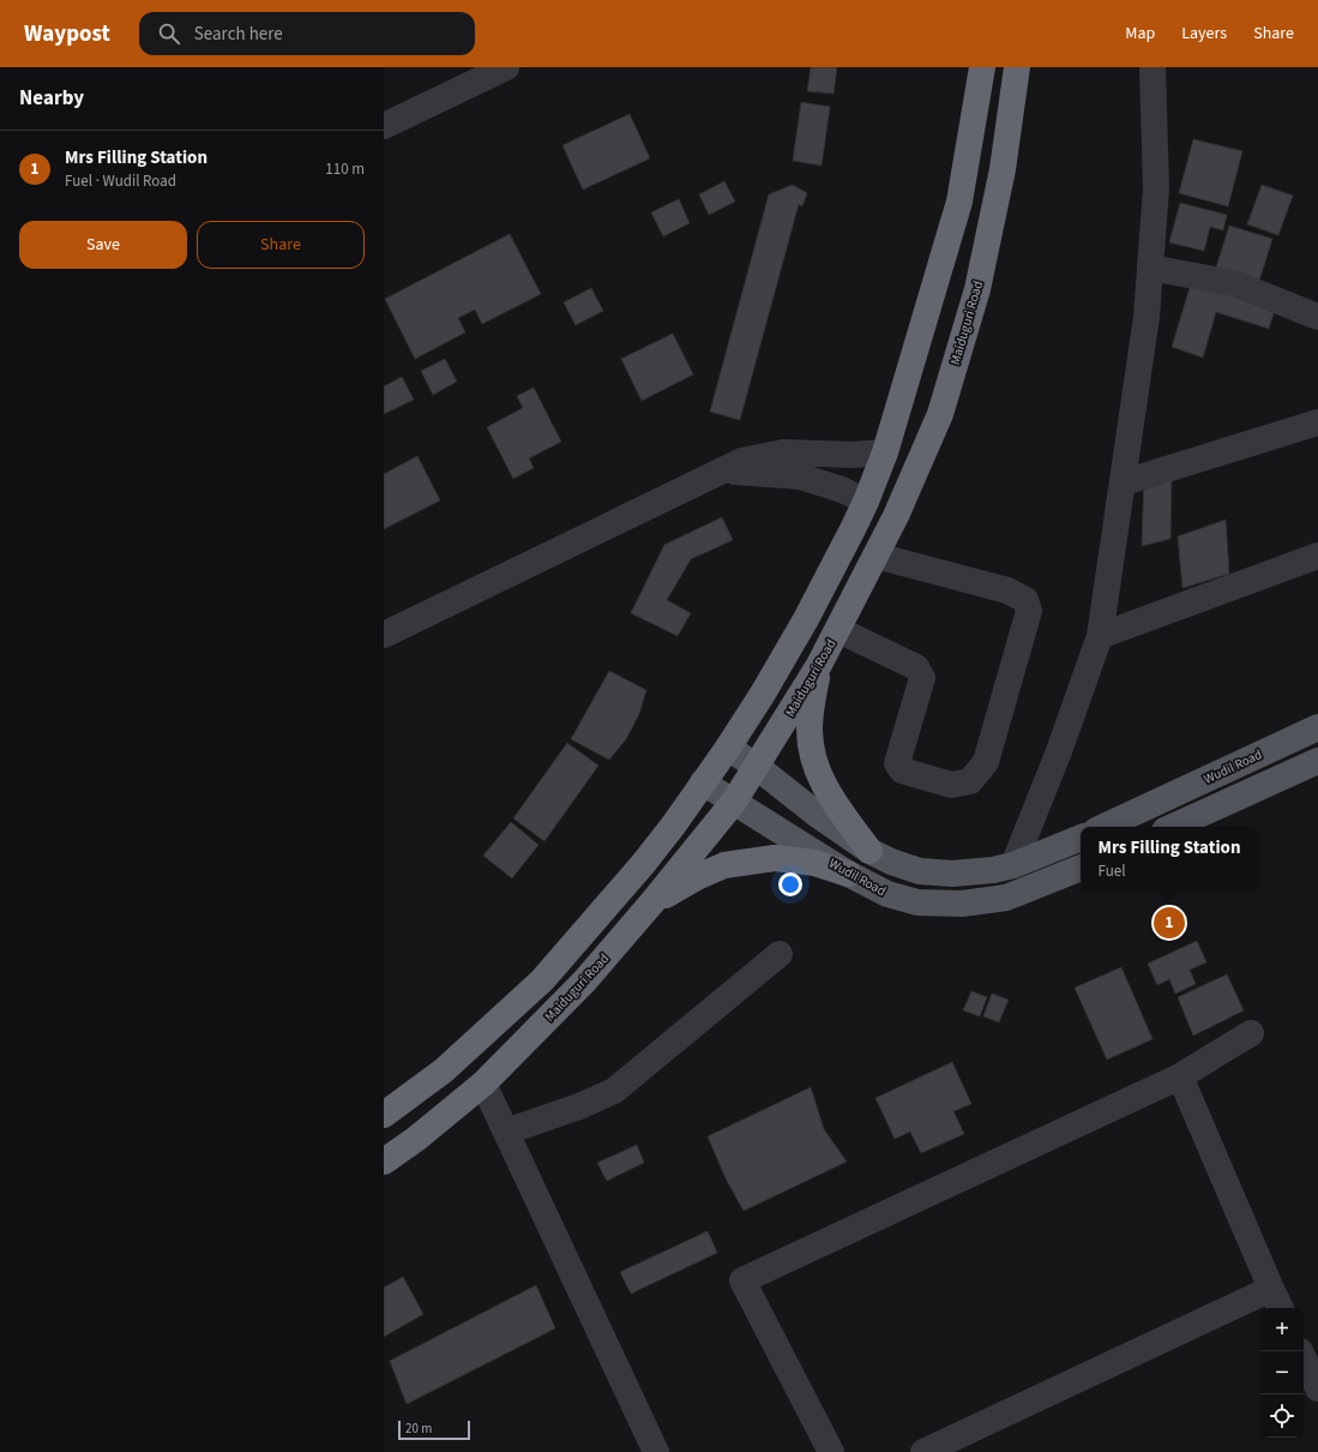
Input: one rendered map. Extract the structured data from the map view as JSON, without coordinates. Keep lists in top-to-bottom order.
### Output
{
  "streets": {
    "highway": ["Maiduguri Road"],
    "main road": ["Wudil Road"]
  },
  "crossings": [
    ["Maiduguri Road", "Wudil Road"]
  ],
  "scale_bar": "20 m",
  "page": {
    "header": "Waypost",
    "search": "Search here",
    "nav": ["Map", "Layers", "Share"],
    "heading": "Nearby",
    "list": [
      {
        "mark": "1",
        "name": "Mrs Filling Station",
        "note": "Fuel · Wudil Road",
        "value": "110 m"
      }
    ],
    "buttons": ["Save", "Share"],
    "popup": ["Mrs Filling Station", "Fuel"],
    "pins": "1",
    "map_buttons": ["+", "−"],
    "scale": "20 m"
  }
}
